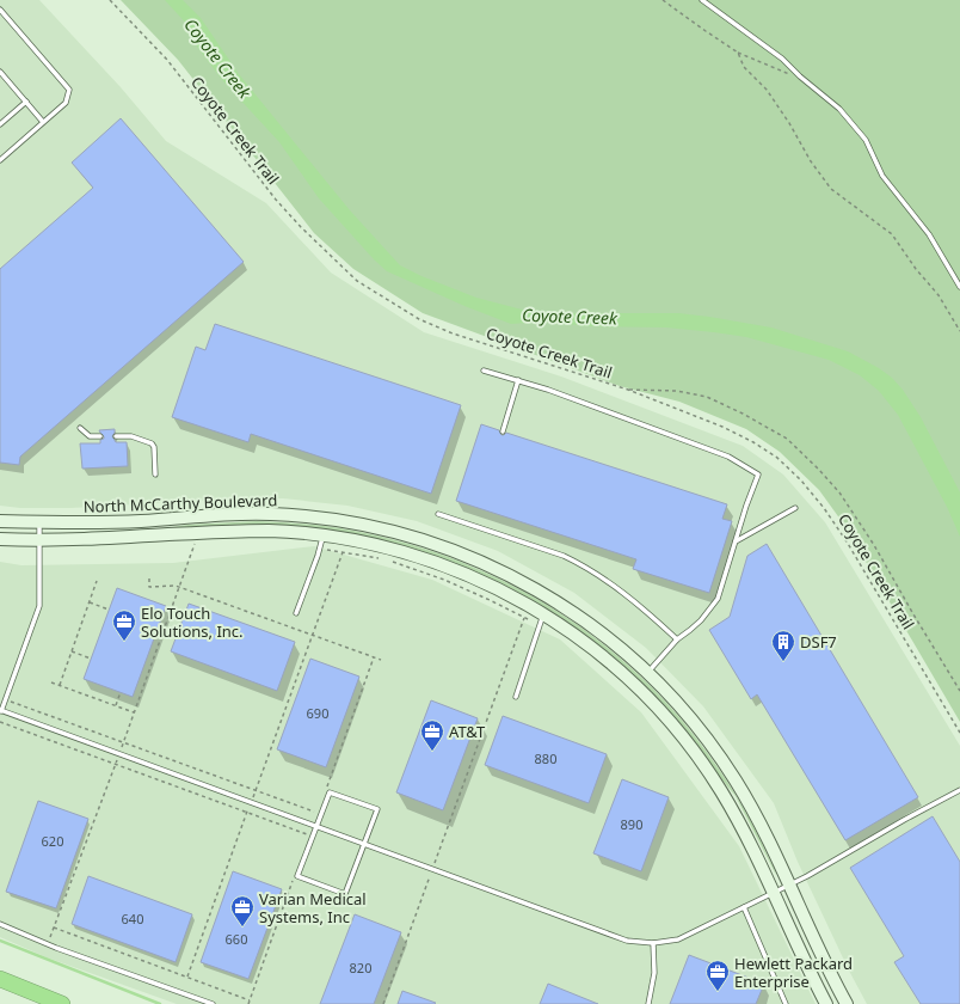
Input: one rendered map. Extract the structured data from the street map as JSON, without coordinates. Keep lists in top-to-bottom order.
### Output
{
  "streets": {
    "main road": ["North McCarthy Boulevard"],
    "path": ["Coyote Creek Trail"]
  },
  "water": ["Coyote Creek"],
  "places": {
    "office": [
      "Elo Touch Solutions, Inc.",
      "AT&T",
      "Varian Medical Systems, Inc",
      "Hewlett Packard Enterprise"
    ],
    "building": ["DSF7"]
  },
  "house_numbers": [
    "690",
    "880",
    "890",
    "620",
    "640",
    "660",
    "820"
  ]
}
